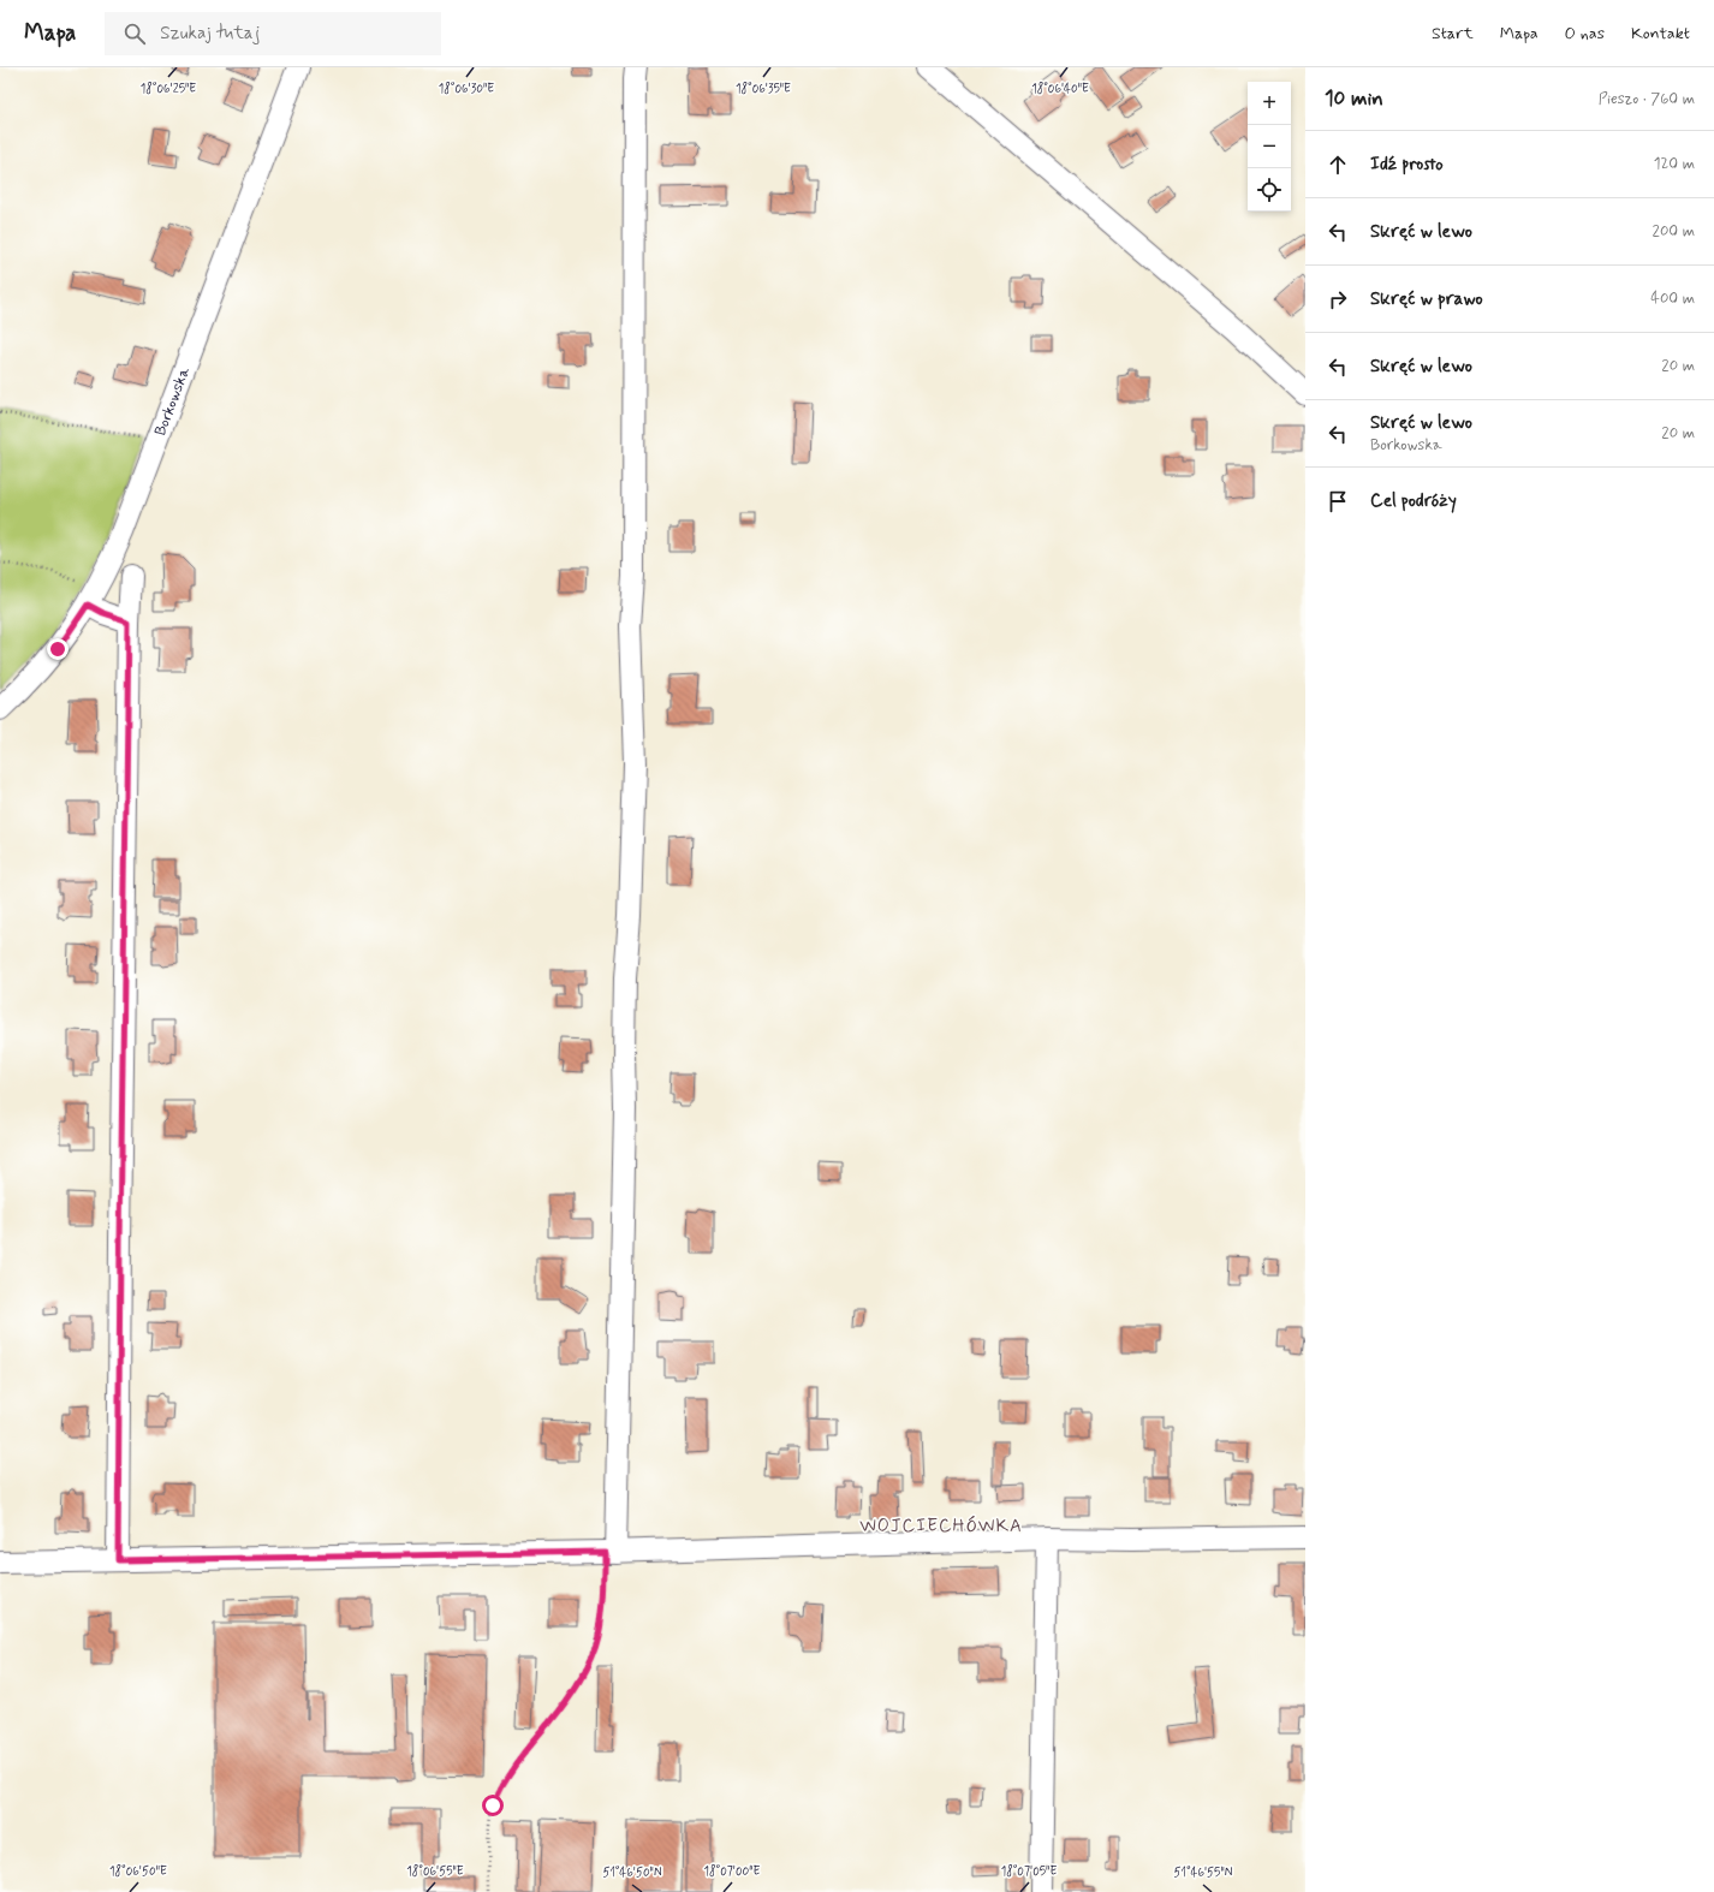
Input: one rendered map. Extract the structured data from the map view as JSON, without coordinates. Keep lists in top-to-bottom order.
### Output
{
  "streets": {
    "street": ["Borkowska"]
  },
  "districts": ["WOJCIECHÓWKA"],
  "page": {
    "header": "Mapa",
    "search": "Szukaj tutaj",
    "nav": [
      "Start",
      "Mapa",
      "O nas",
      "Kontakt"
    ],
    "heading": ["10 min", "Pieszo · 760 m"],
    "map_buttons": ["+", "−"],
    "list": [
      ["Idź prosto", "120 m"],
      ["Skręć w lewo", "200 m"],
      ["Skręć w prawo", "400 m"],
      ["Skręć w lewo", "20 m"],
      ["Skręć w lewo", "Borkowska", "20 m"],
      "Cel podróży"
    ]
  },
  "coordinates": [
    "18°06'25\"E",
    "18°06'30\"E",
    "18°06'35\"E",
    "18°06'40\"E",
    "18°06'50\"E",
    "18°06'55\"E",
    "18°07'00\"E",
    "18°07'05\"E",
    "51°46'50\"N",
    "51°46'55\"N"
  ]
}
